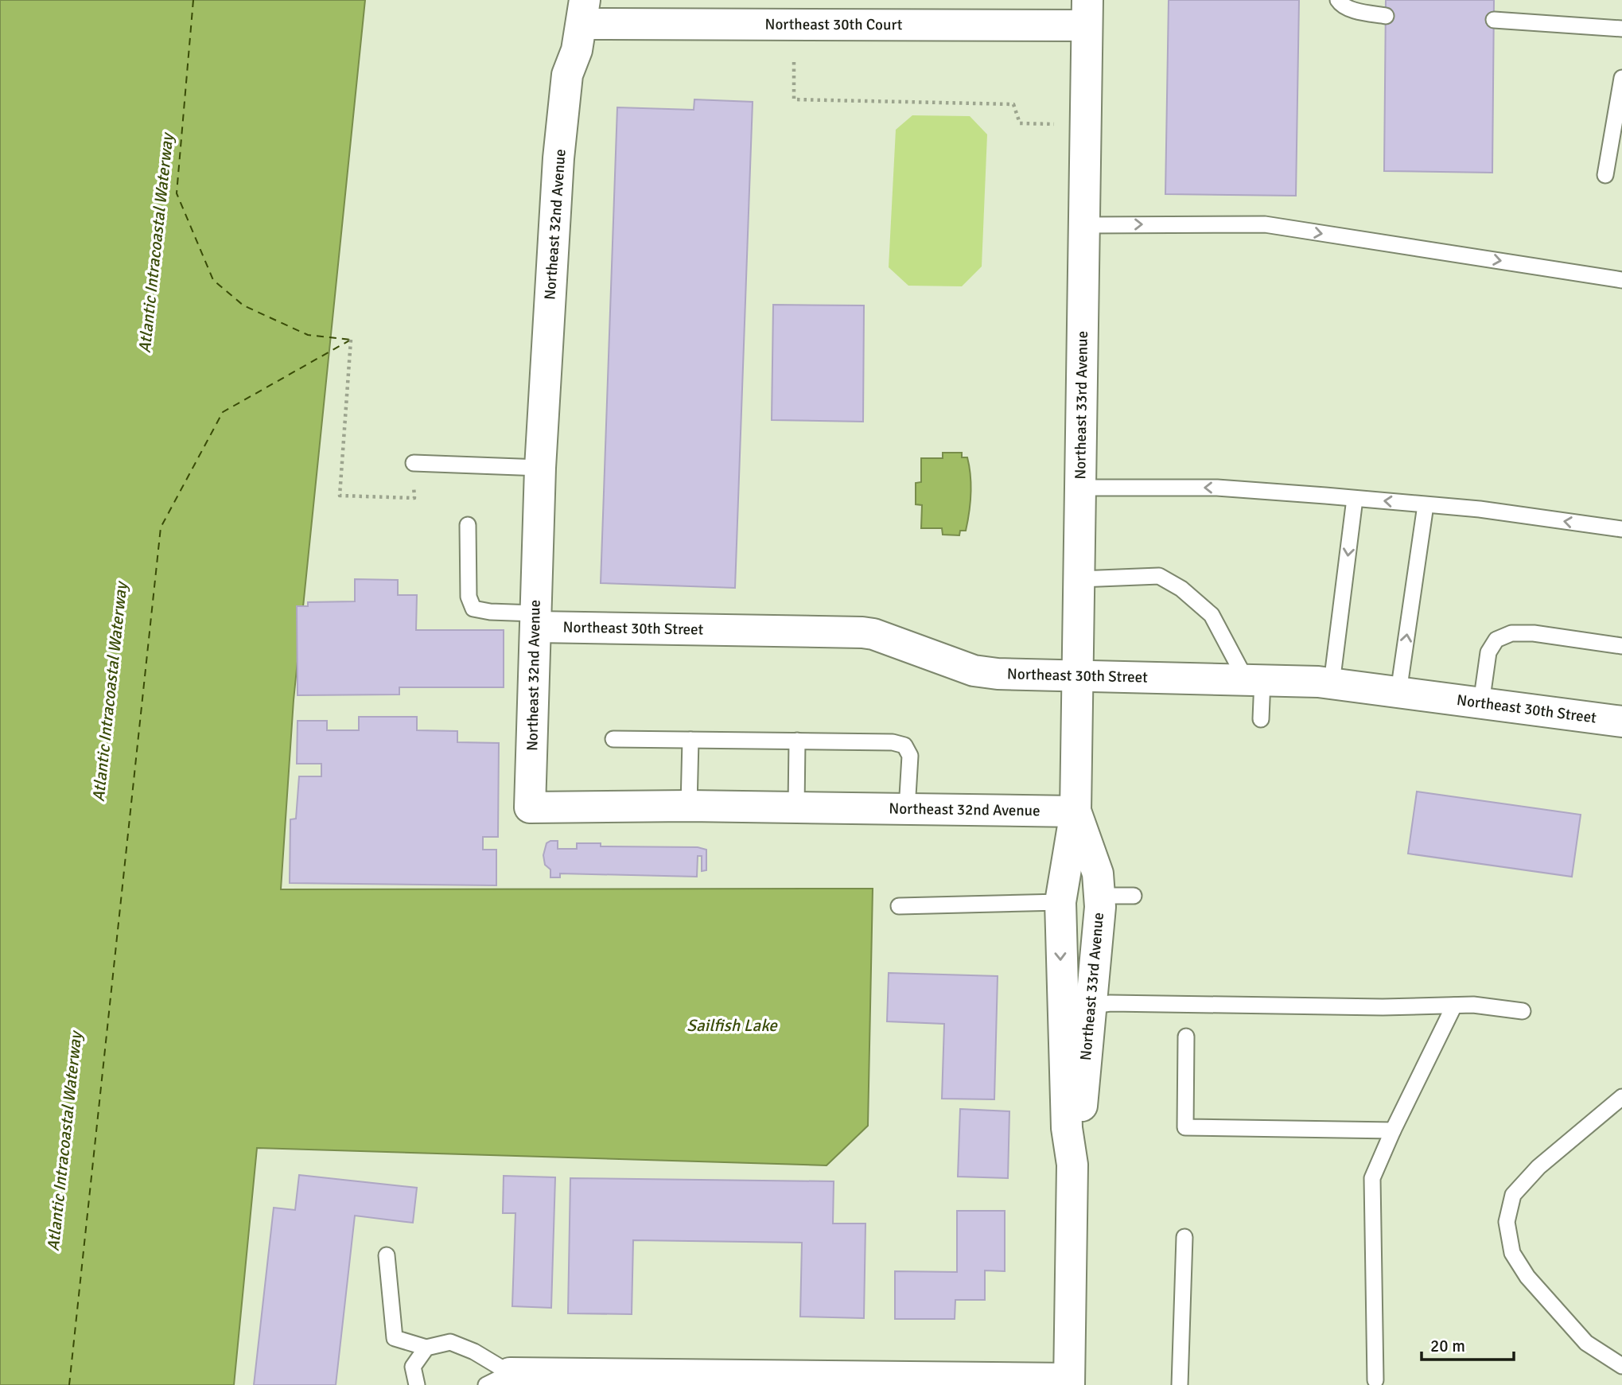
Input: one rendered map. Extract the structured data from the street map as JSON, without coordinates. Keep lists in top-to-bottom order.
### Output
{
  "streets": {
    "street": [
      "Northeast 30th Court",
      "Northeast 32nd Avenue",
      "Northeast 33rd Avenue",
      "Northeast 30th Street"
    ]
  },
  "crossings": [
    ["Northeast 30th Court", "Northeast 32nd Avenue"],
    ["Northeast 30th Court", "Northeast 33rd Avenue"],
    ["Northeast 32nd Avenue", "Northeast 33rd Avenue"],
    ["Northeast 32nd Avenue", "Northeast 30th Street"],
    ["Northeast 33rd Avenue", "Northeast 30th Street"]
  ],
  "water": ["Atlantic Intracoastal Waterway", "Sailfish Lake"],
  "scale_bar": "20 m"
}
